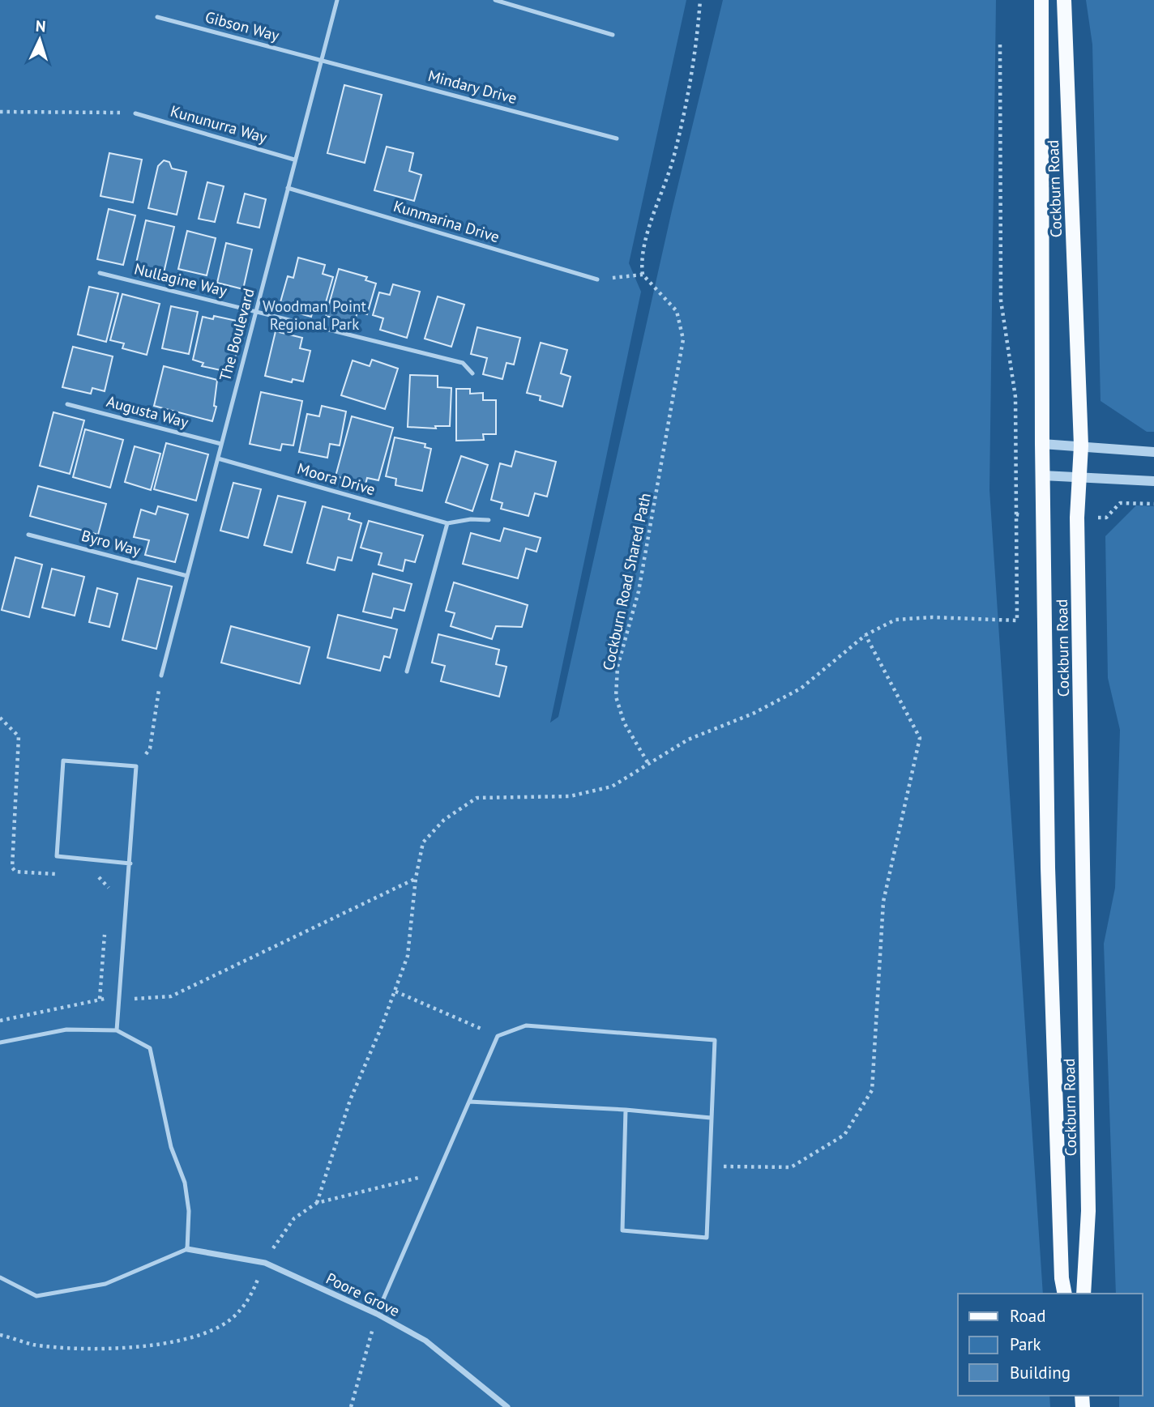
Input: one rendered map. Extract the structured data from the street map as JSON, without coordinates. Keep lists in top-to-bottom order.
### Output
{
  "streets": {
    "main road": ["Cockburn Road"],
    "street": ["Poore Grove"],
    "lane": [
      "Gibson Way",
      "Mindary Drive",
      "Kununurra Way",
      "Kunmarina Drive",
      "Nullagine Way",
      "The Boulevard",
      "Augusta Way",
      "Moora Drive",
      "Byro Way"
    ],
    "path": ["Cockburn Road Shared Path"]
  },
  "crossings": [
    ["Gibson Way", "Mindary Drive"],
    ["Gibson Way", "The Boulevard"],
    ["Mindary Drive", "The Boulevard"],
    ["Kununurra Way", "The Boulevard"],
    ["Kunmarina Drive", "The Boulevard"],
    ["Nullagine Way", "The Boulevard"],
    ["The Boulevard", "Augusta Way"],
    ["The Boulevard", "Moora Drive"],
    ["The Boulevard", "Byro Way"]
  ],
  "parks": ["Woodman Point Regional Park"],
  "legend": ["Road", "Park", "Building"],
  "north": "top"
}
